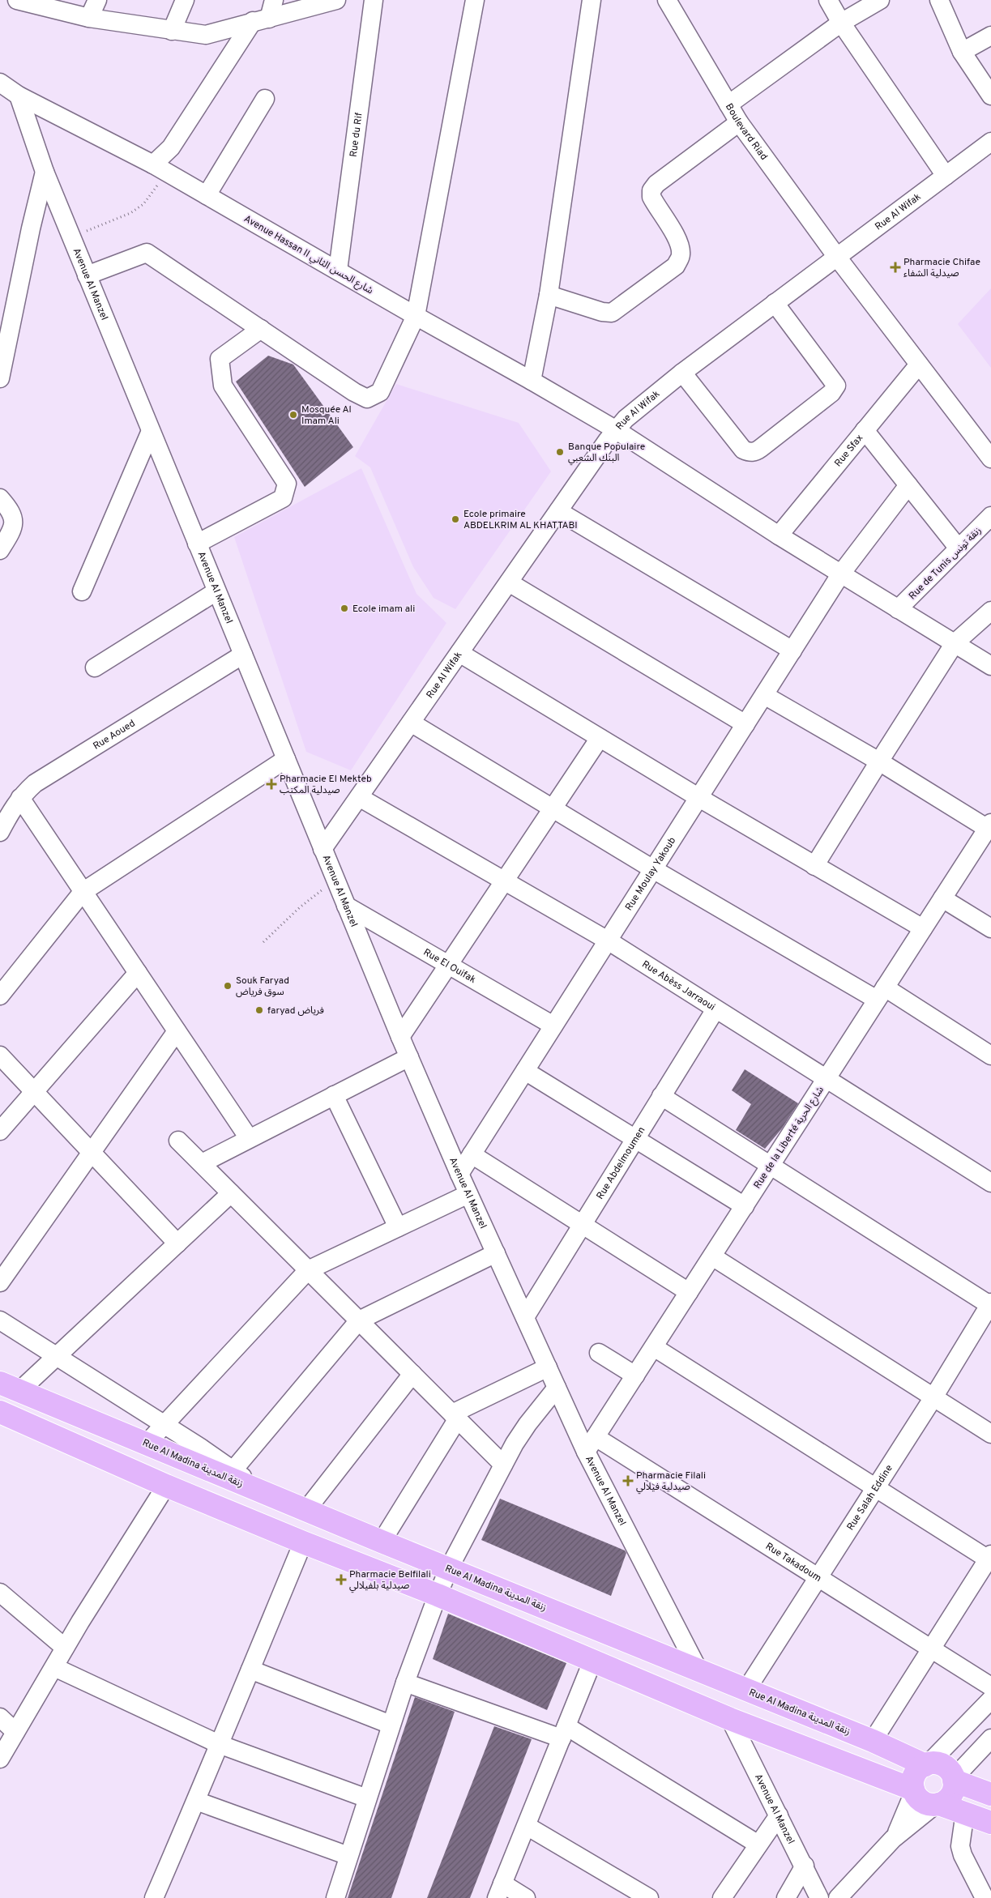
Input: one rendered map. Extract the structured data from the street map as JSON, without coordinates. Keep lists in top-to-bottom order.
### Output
{
  "streets": {
    "main road": ["Rue Al Madina زنقة المدينة"],
    "street": [
      "Boulevard Riad",
      "Rue du Rif",
      "Rue Al Wifak",
      "Avenue Hassan II شارع الحسن الثاني",
      "Avenue Al Manzel",
      "Rue Sfax",
      "Rue de Tunis زنقة تونس",
      "Rue Aoued",
      "Rue Moulay Yakoub",
      "Rue El Ouifak",
      "Rue Abèss Jarraoui",
      "Rue de la Liberté شارع الحرية",
      "Rue Abdelmoumen",
      "Rue Salah Eddine",
      "Rue Takadoum"
    ]
  },
  "crossings": [
    ["Boulevard Riad", "Rue Al Wifak"],
    ["Boulevard Riad", "Rue Sfax"],
    ["Rue du Rif", "Avenue Hassan II شارع الحسن الثاني"],
    ["Rue Al Wifak", "Avenue Hassan II شارع الحسن الثاني"],
    ["Rue Al Wifak", "Avenue Al Manzel"],
    ["Rue Al Wifak", "Rue Abèss Jarraoui"],
    ["Avenue Hassan II شارع الحسن الثاني", "Avenue Al Manzel"],
    ["Avenue Hassan II شارع الحسن الثاني", "Rue Sfax"],
    ["Avenue Hassan II شارع الحسن الثاني", "Rue de Tunis زنقة تونس"],
    ["Avenue Hassan II شارع الحسن الثاني", "Rue Moulay Yakoub"],
    ["Avenue Al Manzel", "Rue Aoued"],
    ["Avenue Al Manzel", "Rue Moulay Yakoub"],
    ["Avenue Al Manzel", "Rue El Ouifak"],
    ["Avenue Al Manzel", "Rue de la Liberté شارع الحرية"],
    ["Avenue Al Manzel", "Rue Abdelmoumen"],
    ["Avenue Al Manzel", "Rue Al Madina زنقة المدينة"],
    ["Avenue Al Manzel", "Rue Takadoum"],
    ["Rue Moulay Yakoub", "Rue El Ouifak"],
    ["Rue Moulay Yakoub", "Rue Abèss Jarraoui"],
    ["Rue Abèss Jarraoui", "Rue de la Liberté شارع الحرية"],
    ["Rue Abèss Jarraoui", "Rue Abdelmoumen"],
    ["Rue de la Liberté شارع الحرية", "Rue Takadoum"],
    ["Rue Al Madina زنقة المدينة", "Rue Salah Eddine"],
    ["Rue Salah Eddine", "Rue Takadoum"]
  ],
  "places": {
    "health": [
      "Pharmacie Chifae صيدلية الشفاء",
      "Pharmacie El Mekteb صيدلية المكتب",
      "Pharmacie Filali صيدلية فيلالي",
      "Pharmacie Belfilali صيدلية بلفيلالي"
    ],
    "other": [
      "Mosquée Al Imam Ali",
      "Banque Populaire البنك الشعبي",
      "Ecole primaire ABDELKRIM AL KHATTABI",
      "Ecole imam ali",
      "Souk Faryad سوق فرياض",
      "faryad فرياض"
    ]
  }
}
